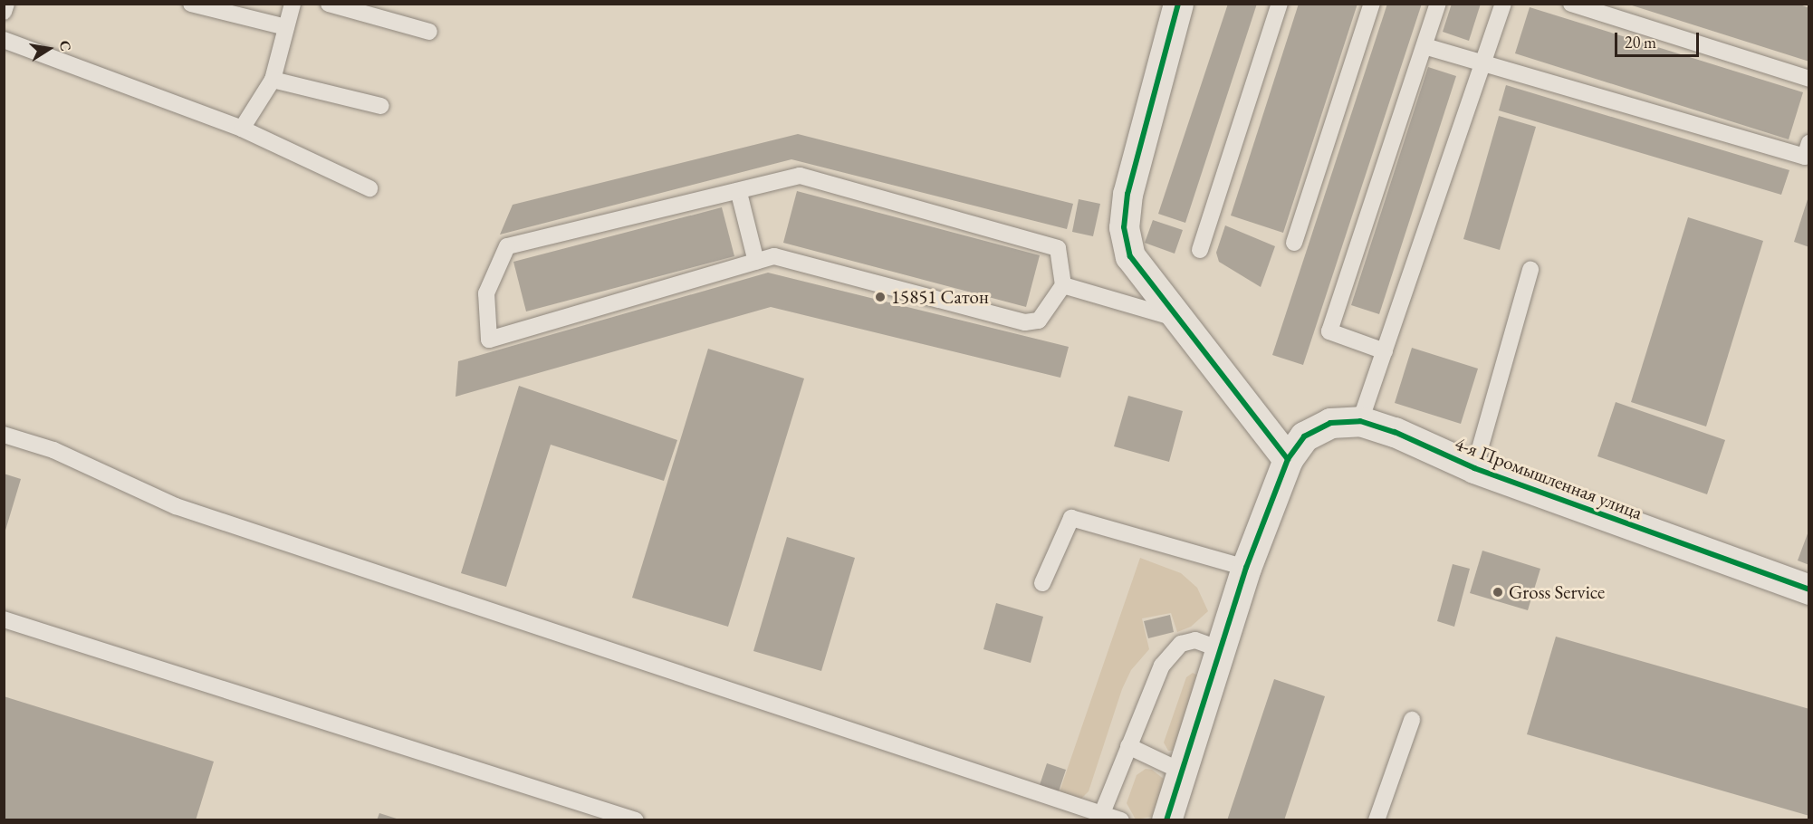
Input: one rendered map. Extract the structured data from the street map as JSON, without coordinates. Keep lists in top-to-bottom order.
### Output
{
  "streets": {
    "street": ["4-я Промышленная улица"]
  },
  "places": ["15851 Сатон", "Gross Service"],
  "scale_bar": "20 m",
  "north": "right"
}
